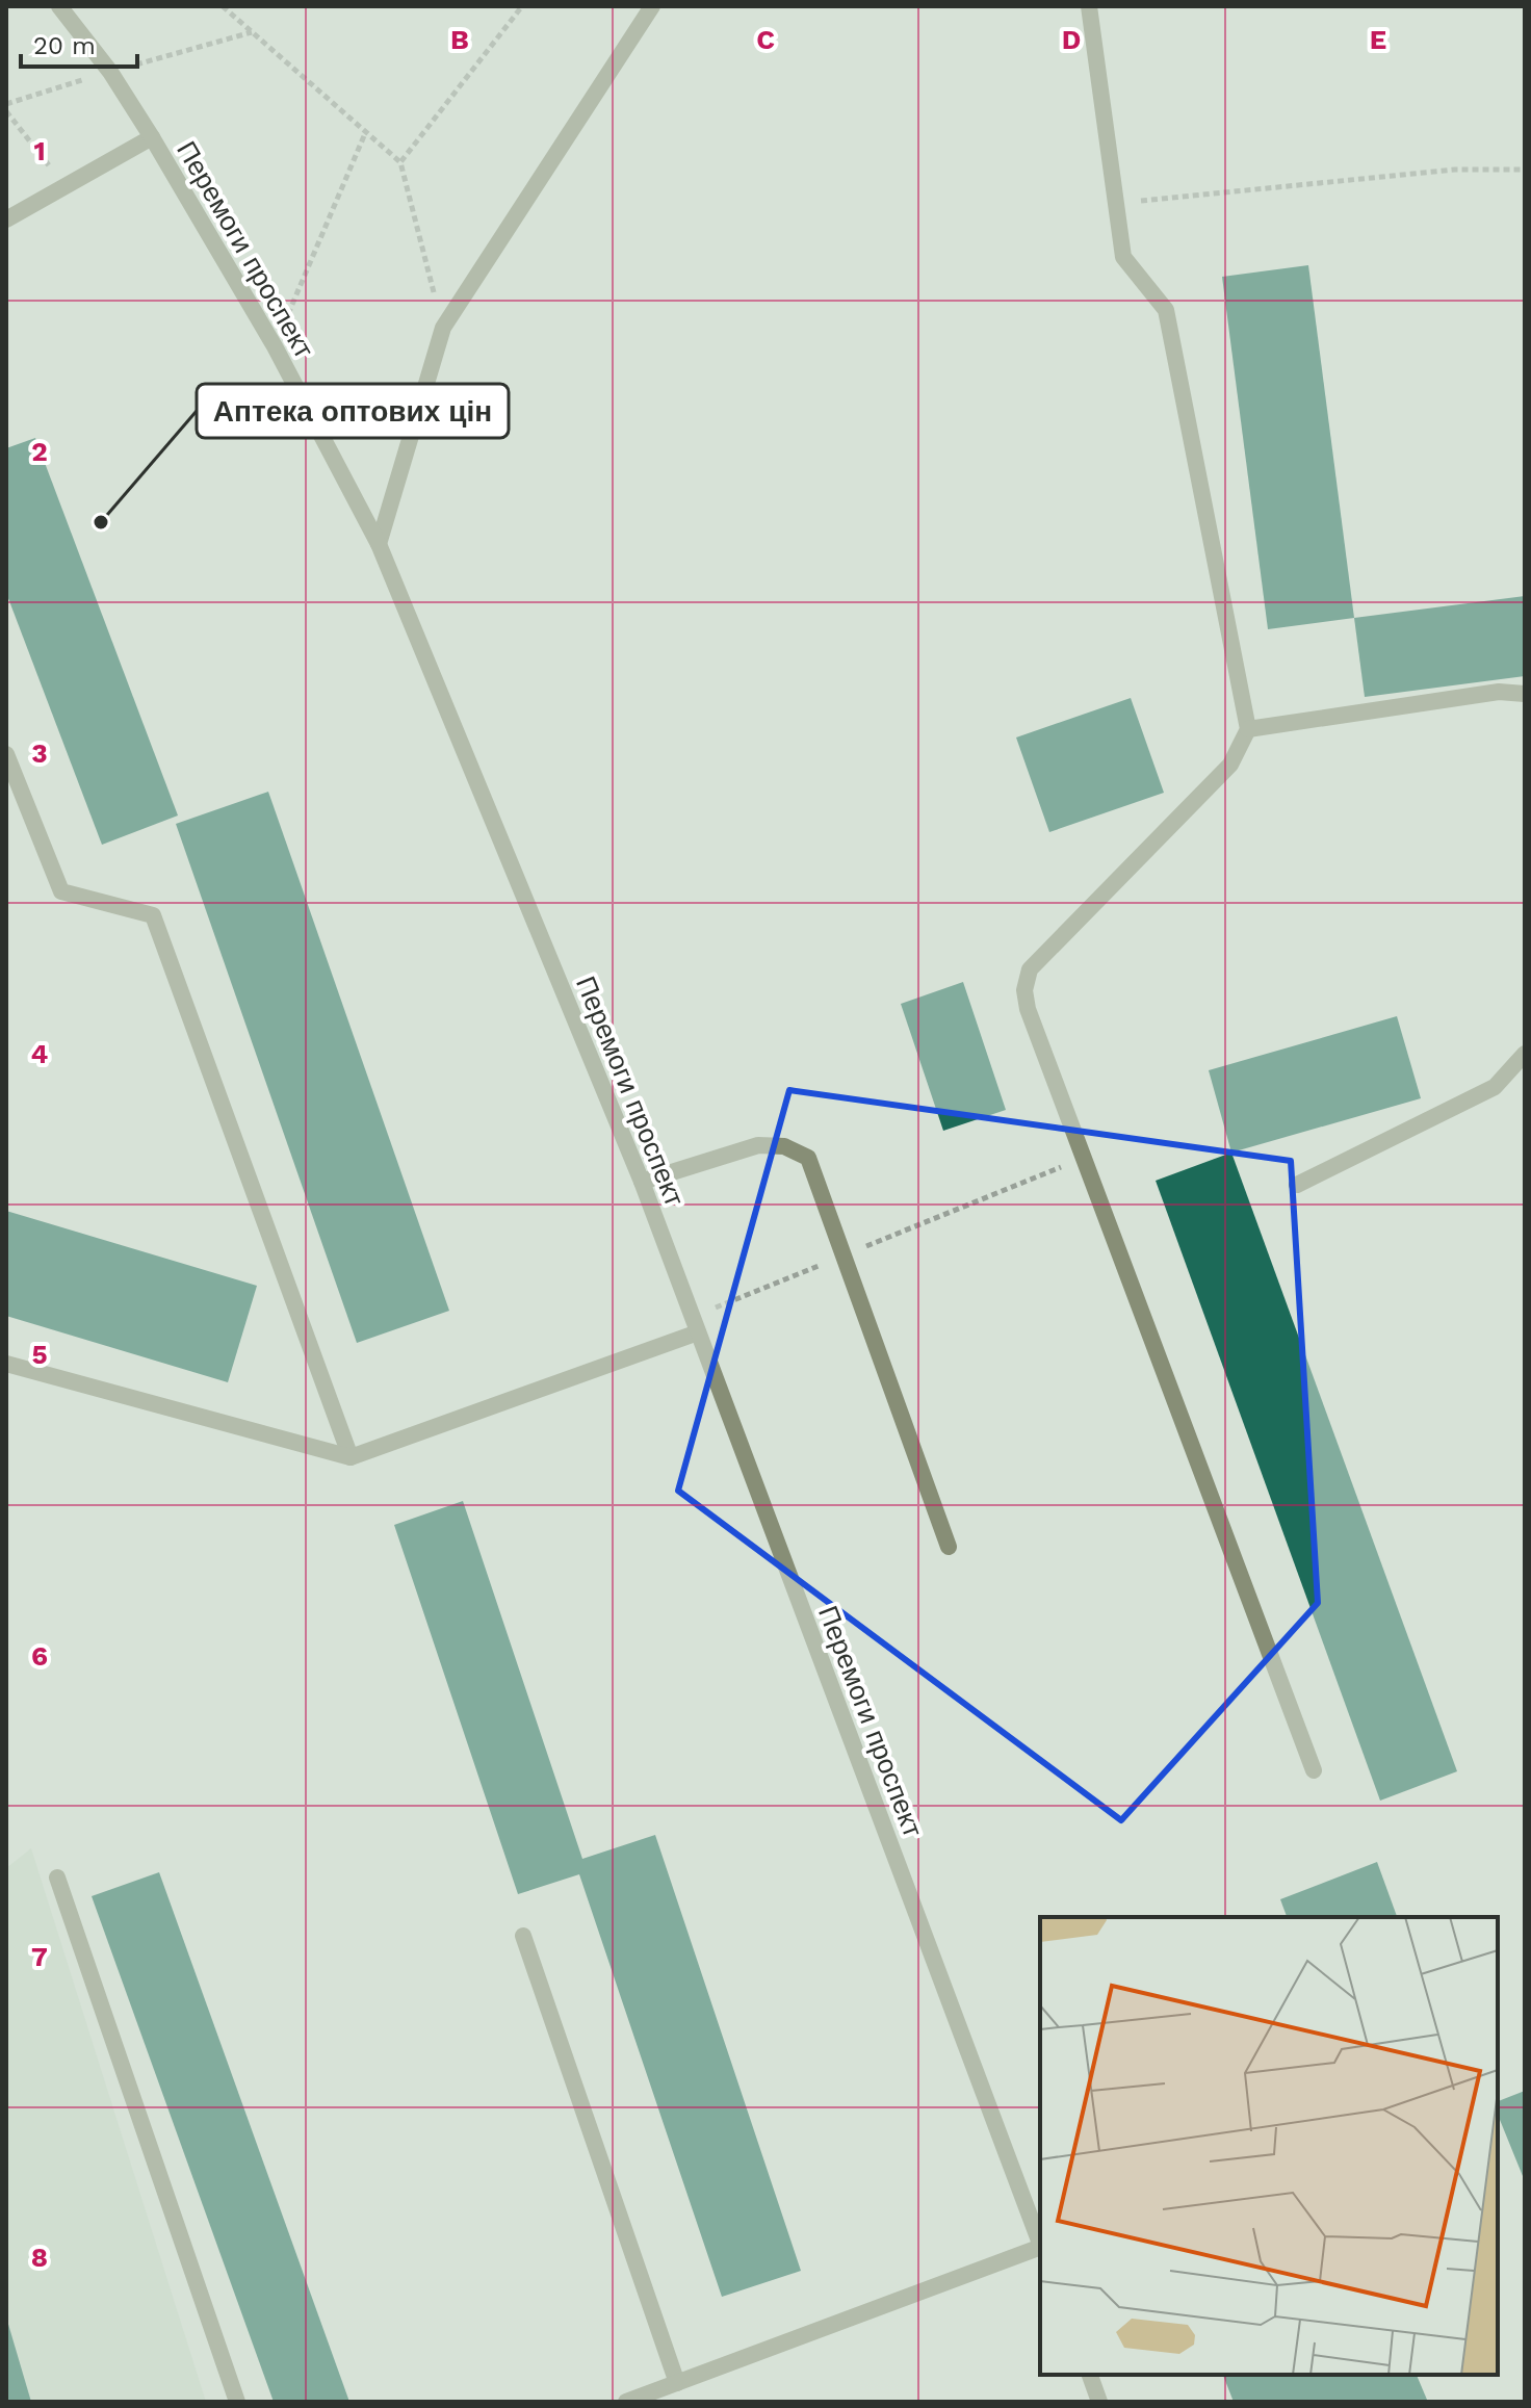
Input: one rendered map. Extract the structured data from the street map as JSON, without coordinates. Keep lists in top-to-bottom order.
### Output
{
  "streets": {
    "street": ["Перемоги проспект"]
  },
  "places": ["Аптека оптових цін"],
  "scale_bar": "20 m",
  "grid": {
    "columns": [
      "B",
      "C",
      "D",
      "E"
    ],
    "rows": [
      "1",
      "2",
      "3",
      "4",
      "5",
      "6",
      "7",
      "8"
    ]
  }
}
